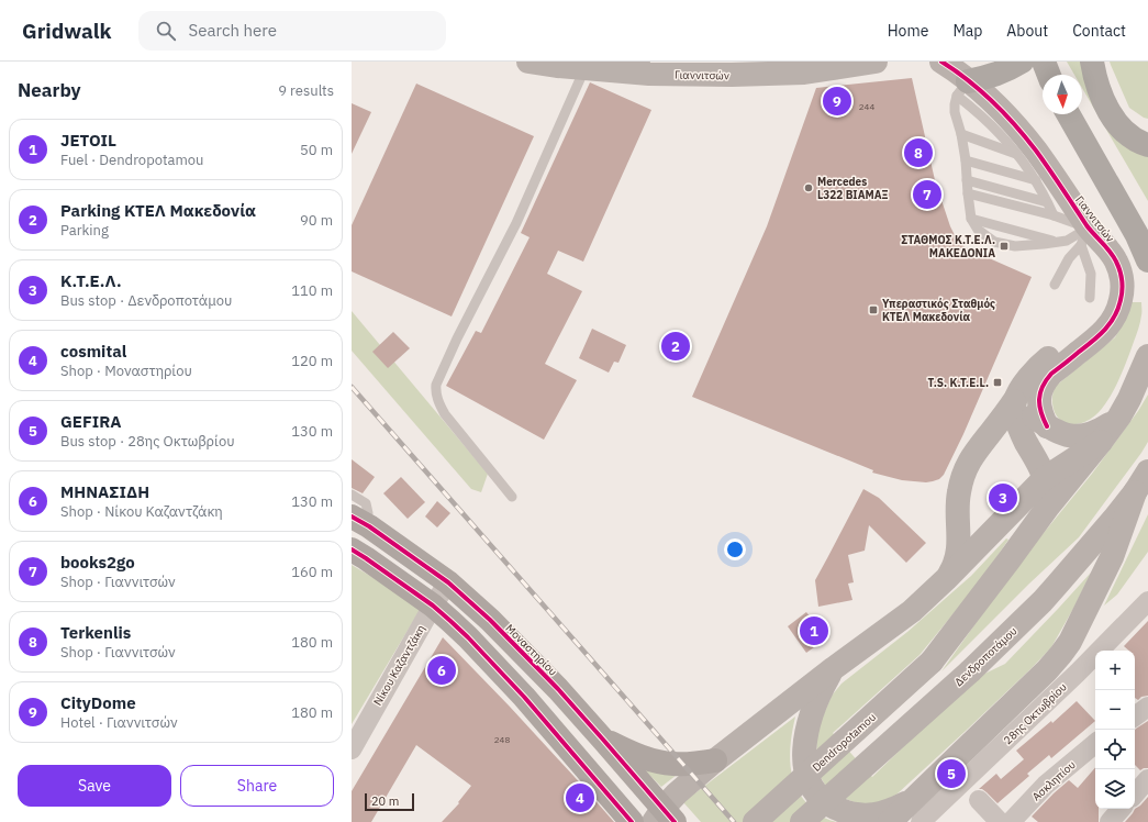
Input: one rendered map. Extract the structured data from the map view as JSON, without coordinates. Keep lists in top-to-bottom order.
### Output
{
  "streets": {
    "main road": [
      "Γιαννιτσών",
      "Μοναστηρίου",
      "Δενδροποτάμου",
      "Dendropotamou"
    ],
    "street": ["Νίκου Καζαντζάκη", "28ης Οκτωβρίου", "Ασκληπίου"]
  },
  "crossings": [
    ["Μοναστηρίου", "Νίκου Καζαντζάκη"]
  ],
  "places": {
    "other": ["Mercedes L322 ΒΙΑΜΑΞ"],
    "transit": ["ΣΤΑΘΜΟΣ Κ.Τ.Ε.Λ. ΜΑΚΕΔΟΝΙΑ", "Υπεραστικός Σταθμός ΚΤΕΛ Μακεδονία", "T.S. K.T.E.L."]
  },
  "house_numbers": ["244", "248"],
  "scale_bar": "20 m",
  "north": "bottom",
  "page": {
    "header": "Gridwalk",
    "search": "Search here",
    "nav": [
      "Home",
      "Map",
      "About",
      "Contact"
    ],
    "heading": ["Nearby", "9 results"],
    "pins": [
      "9",
      "8",
      "7",
      "2",
      "3",
      "1",
      "6",
      "5",
      "4"
    ],
    "list": [
      {
        "mark": "1",
        "name": "JETOIL",
        "note": "Fuel · Dendropotamou",
        "value": "50 m"
      },
      {
        "mark": "2",
        "name": "Parking ΚΤΕΛ Μακεδονία",
        "note": "Parking",
        "value": "90 m"
      },
      {
        "mark": "3",
        "name": "Κ.Τ.Ε.Λ.",
        "note": "Bus stop · Δενδροποτάμου",
        "value": "110 m"
      },
      {
        "mark": "4",
        "name": "cosmital",
        "note": "Shop · Μοναστηρίου",
        "value": "120 m"
      },
      {
        "mark": "5",
        "name": "GEFIRA",
        "note": "Bus stop · 28ης Οκτωβρίου",
        "value": "130 m"
      },
      {
        "mark": "6",
        "name": "ΜΗΝΑΣΙΔΗ",
        "note": "Shop · Νίκου Καζαντζάκη",
        "value": "130 m"
      },
      {
        "mark": "7",
        "name": "books2go",
        "note": "Shop · Γιαννιτσών",
        "value": "160 m"
      },
      {
        "mark": "8",
        "name": "Terkenlis",
        "note": "Shop · Γιαννιτσών",
        "value": "180 m"
      },
      {
        "mark": "9",
        "name": "CityDome",
        "note": "Hotel · Γιαννιτσών",
        "value": "180 m"
      }
    ],
    "map_buttons": ["+", "−"],
    "buttons": ["Save", "Share"],
    "scale": "20 m"
  }
}
